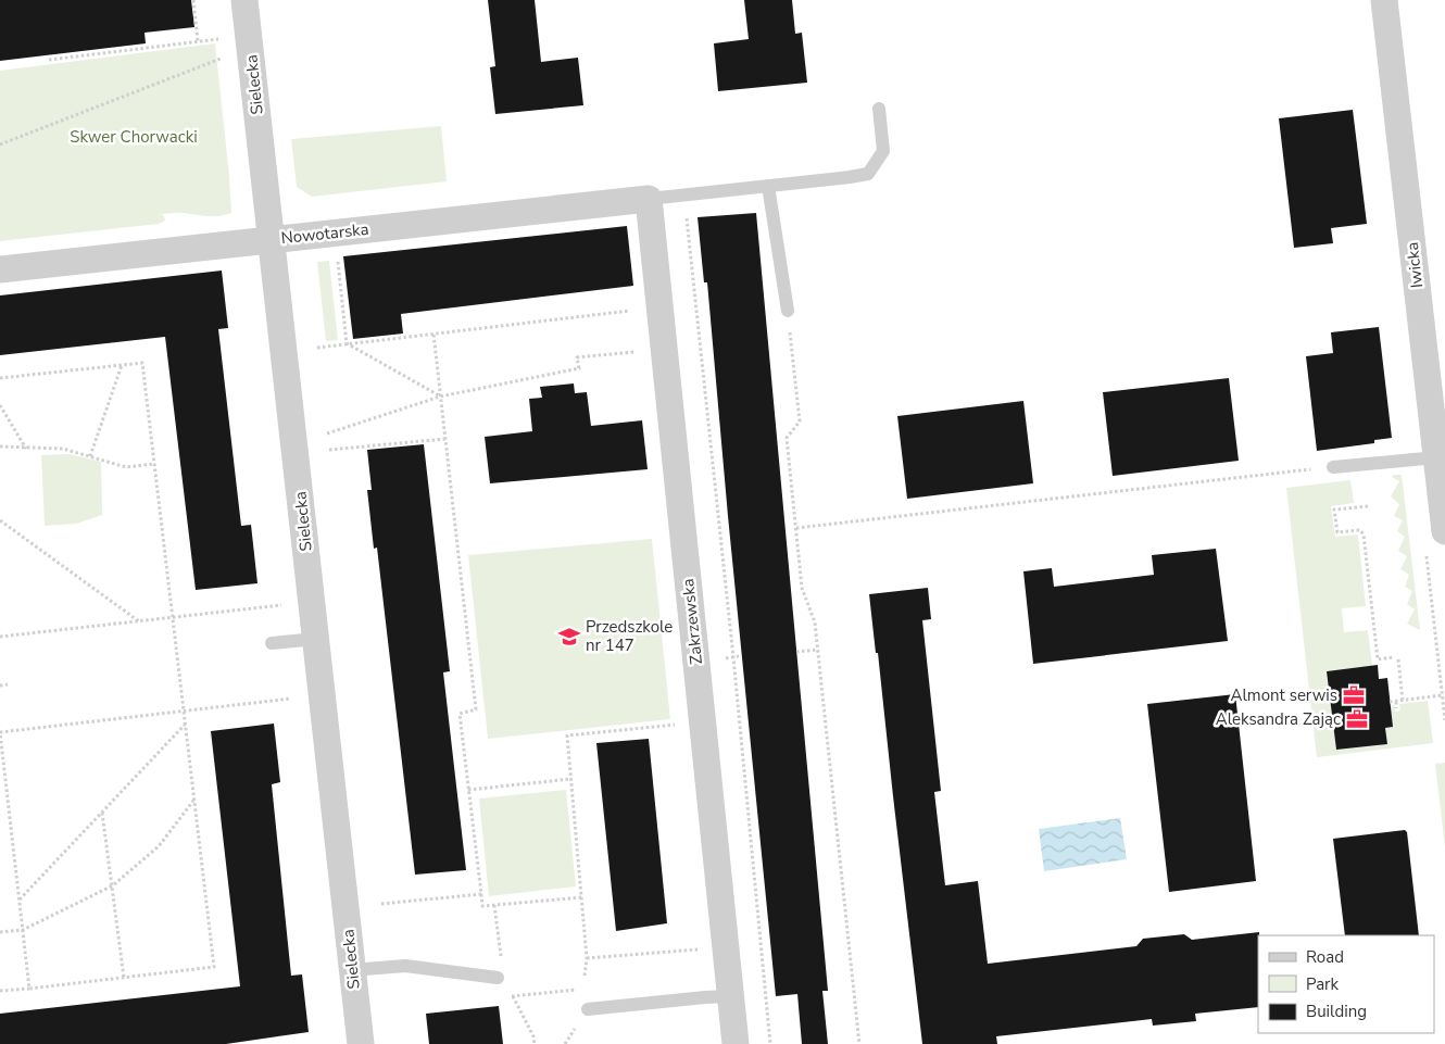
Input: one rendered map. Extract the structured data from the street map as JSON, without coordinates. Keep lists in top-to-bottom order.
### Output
{
  "streets": {
    "street": [
      "Sielecka",
      "Nowotarska",
      "Iwicka",
      "Zakrzewska"
    ]
  },
  "crossings": [
    ["Sielecka", "Nowotarska"],
    ["Nowotarska", "Zakrzewska"]
  ],
  "parks": ["Skwer Chorwacki"],
  "places": {
    "school or university": ["Przedszkole nr 147"],
    "office": ["Almont serwis", "Aleksandra Zając"]
  },
  "legend": ["Road", "Park", "Building"]
}
